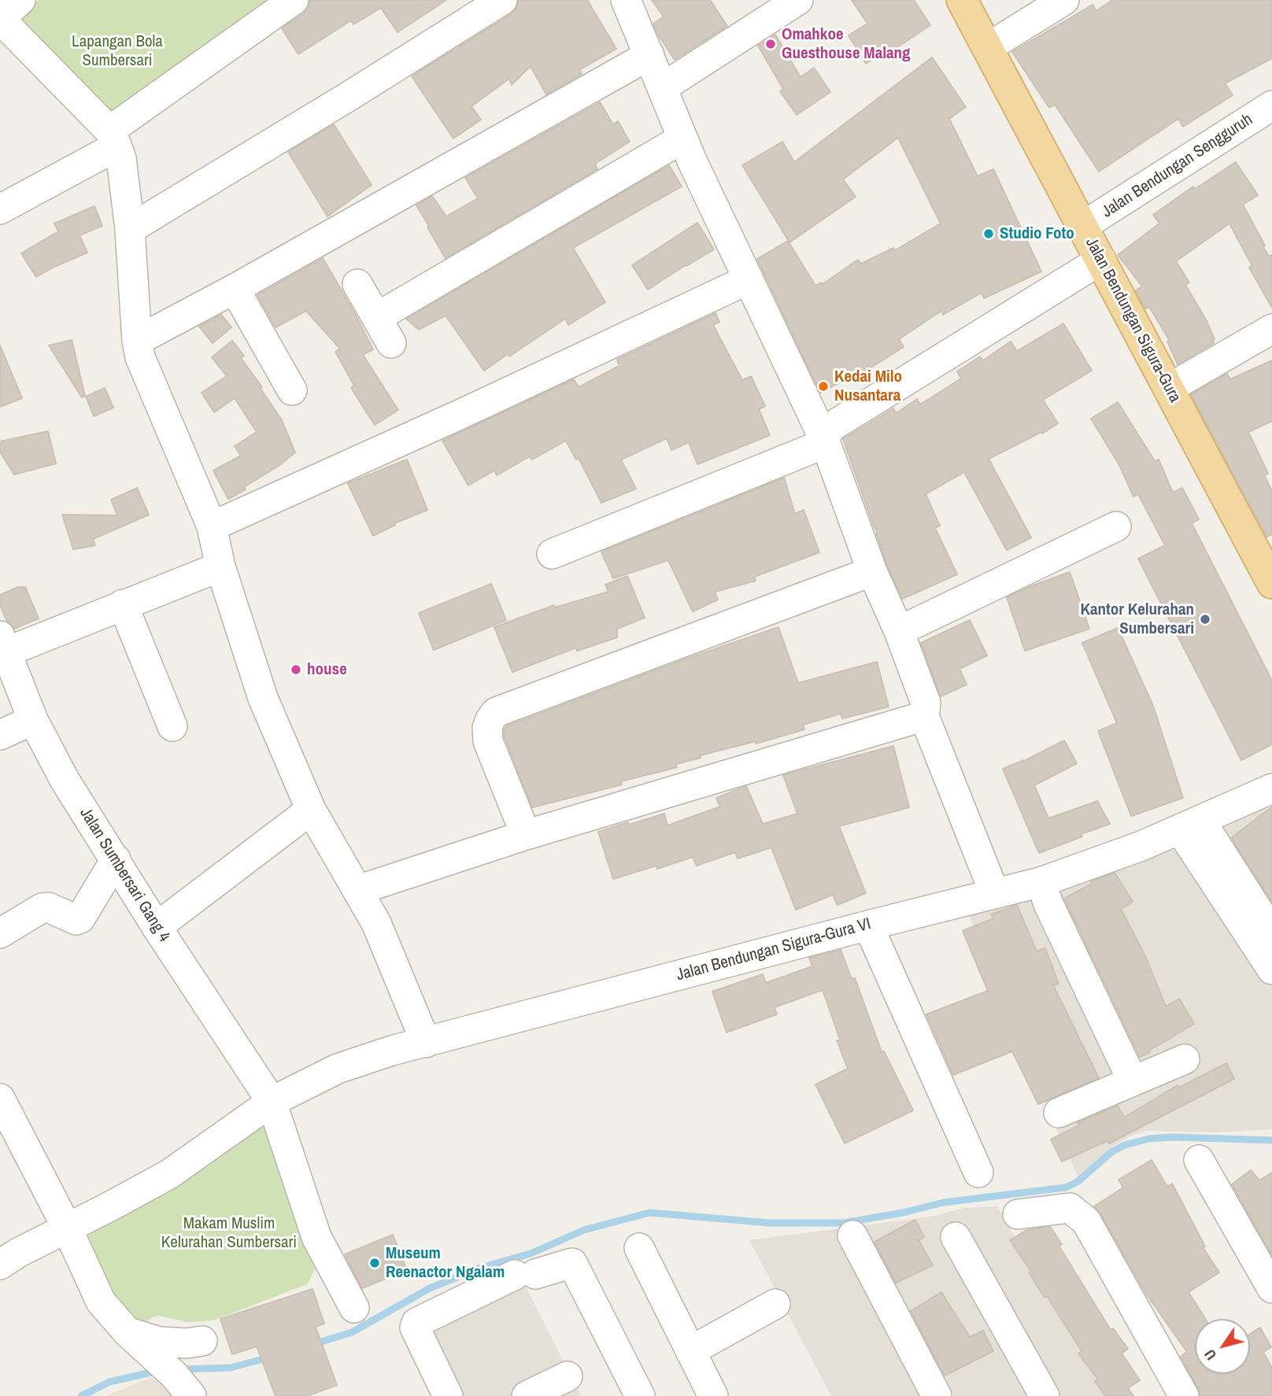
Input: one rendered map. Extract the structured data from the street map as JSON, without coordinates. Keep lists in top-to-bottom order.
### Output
{
  "streets": {
    "main road": ["Jalan Bendungan Sigura-Gura"],
    "street": ["Jalan Bendungan Sengguruh", "Jalan Sumbersari Gang 4", "Jalan Bendungan Sigura-Gura VI"]
  },
  "crossings": [
    ["Jalan Bendungan Sengguruh", "Jalan Bendungan Sigura-Gura"],
    ["Jalan Sumbersari Gang 4", "Jalan Bendungan Sigura-Gura VI"]
  ],
  "parks": ["Lapangan Bola Sumbersari", "Makam Muslim Kelurahan Sumbersari"],
  "places": [
    "Omahkoe Guesthouse Malang",
    "Studio Foto",
    "Kedai Milo Nusantara",
    "Kantor Kelurahan Sumbersari",
    "house",
    "Museum Reenactor Ngalam"
  ],
  "north": "bottom left"
}
